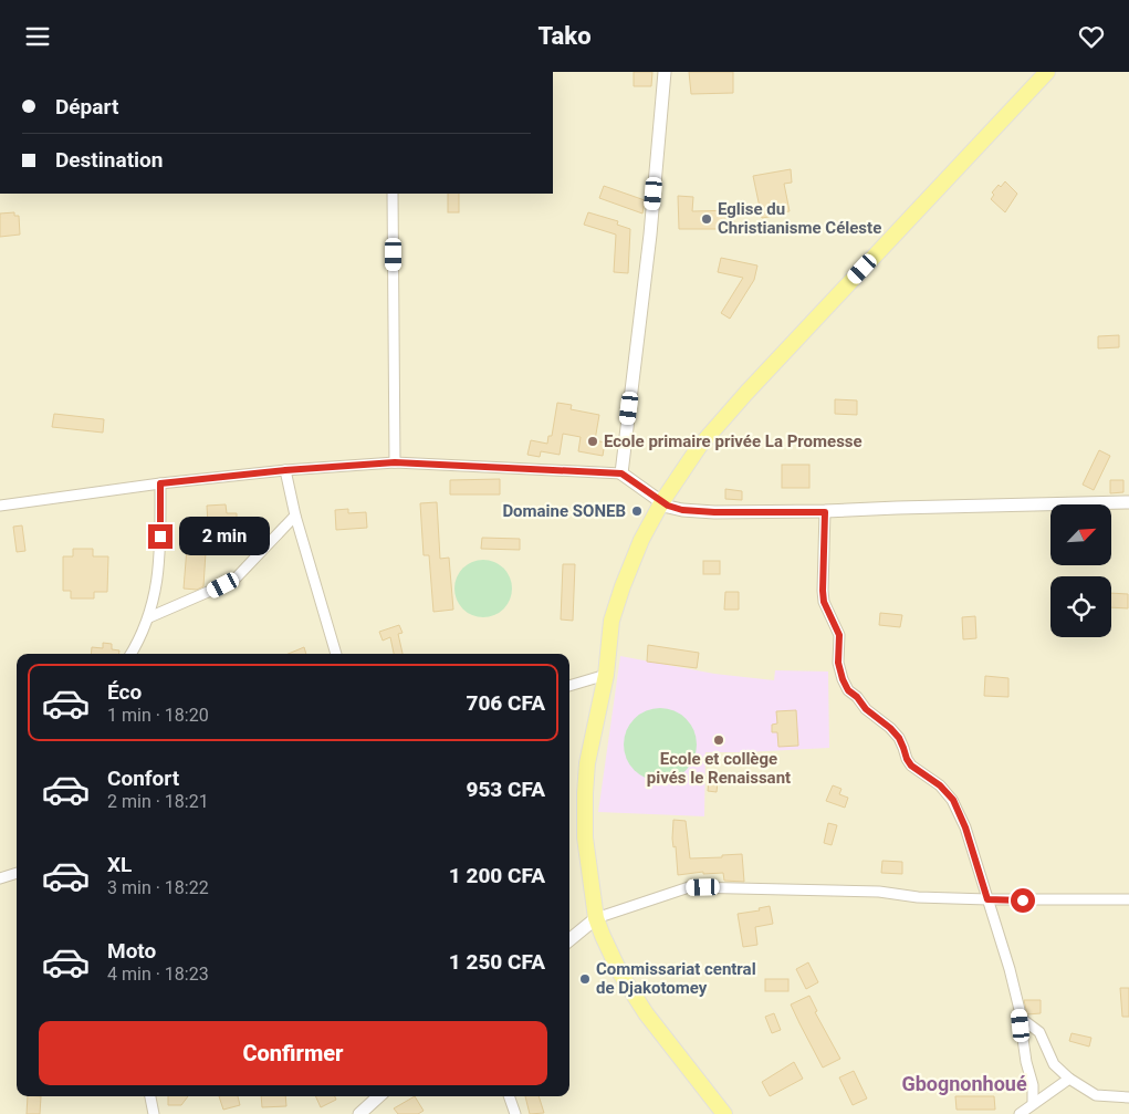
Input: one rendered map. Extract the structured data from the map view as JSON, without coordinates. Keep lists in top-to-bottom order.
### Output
{
  "districts": ["Gbognonhoué"],
  "places": [
    "Eglise du Christianisme Céleste",
    "Ecole primaire privée La Promesse",
    "Domaine SONEB",
    "Ecole et collège pivés le Renaissant",
    "Commissariat central de Djakotomey"
  ],
  "north": "top right",
  "page": {
    "header": "Tako",
    "banner": ["Départ", "Destination"],
    "bubble": "2 min",
    "list": [
      {
        "name": "Éco",
        "note": "1 min · 18:20",
        "value": "706 CFA"
      },
      {
        "name": "Confort",
        "note": "2 min · 18:21",
        "value": "953 CFA"
      },
      {
        "name": "XL",
        "note": "3 min · 18:22",
        "value": "1 200 CFA"
      },
      {
        "name": "Moto",
        "note": "4 min · 18:23",
        "value": "1 250 CFA"
      }
    ],
    "buttons": "Confirmer"
  }
}
